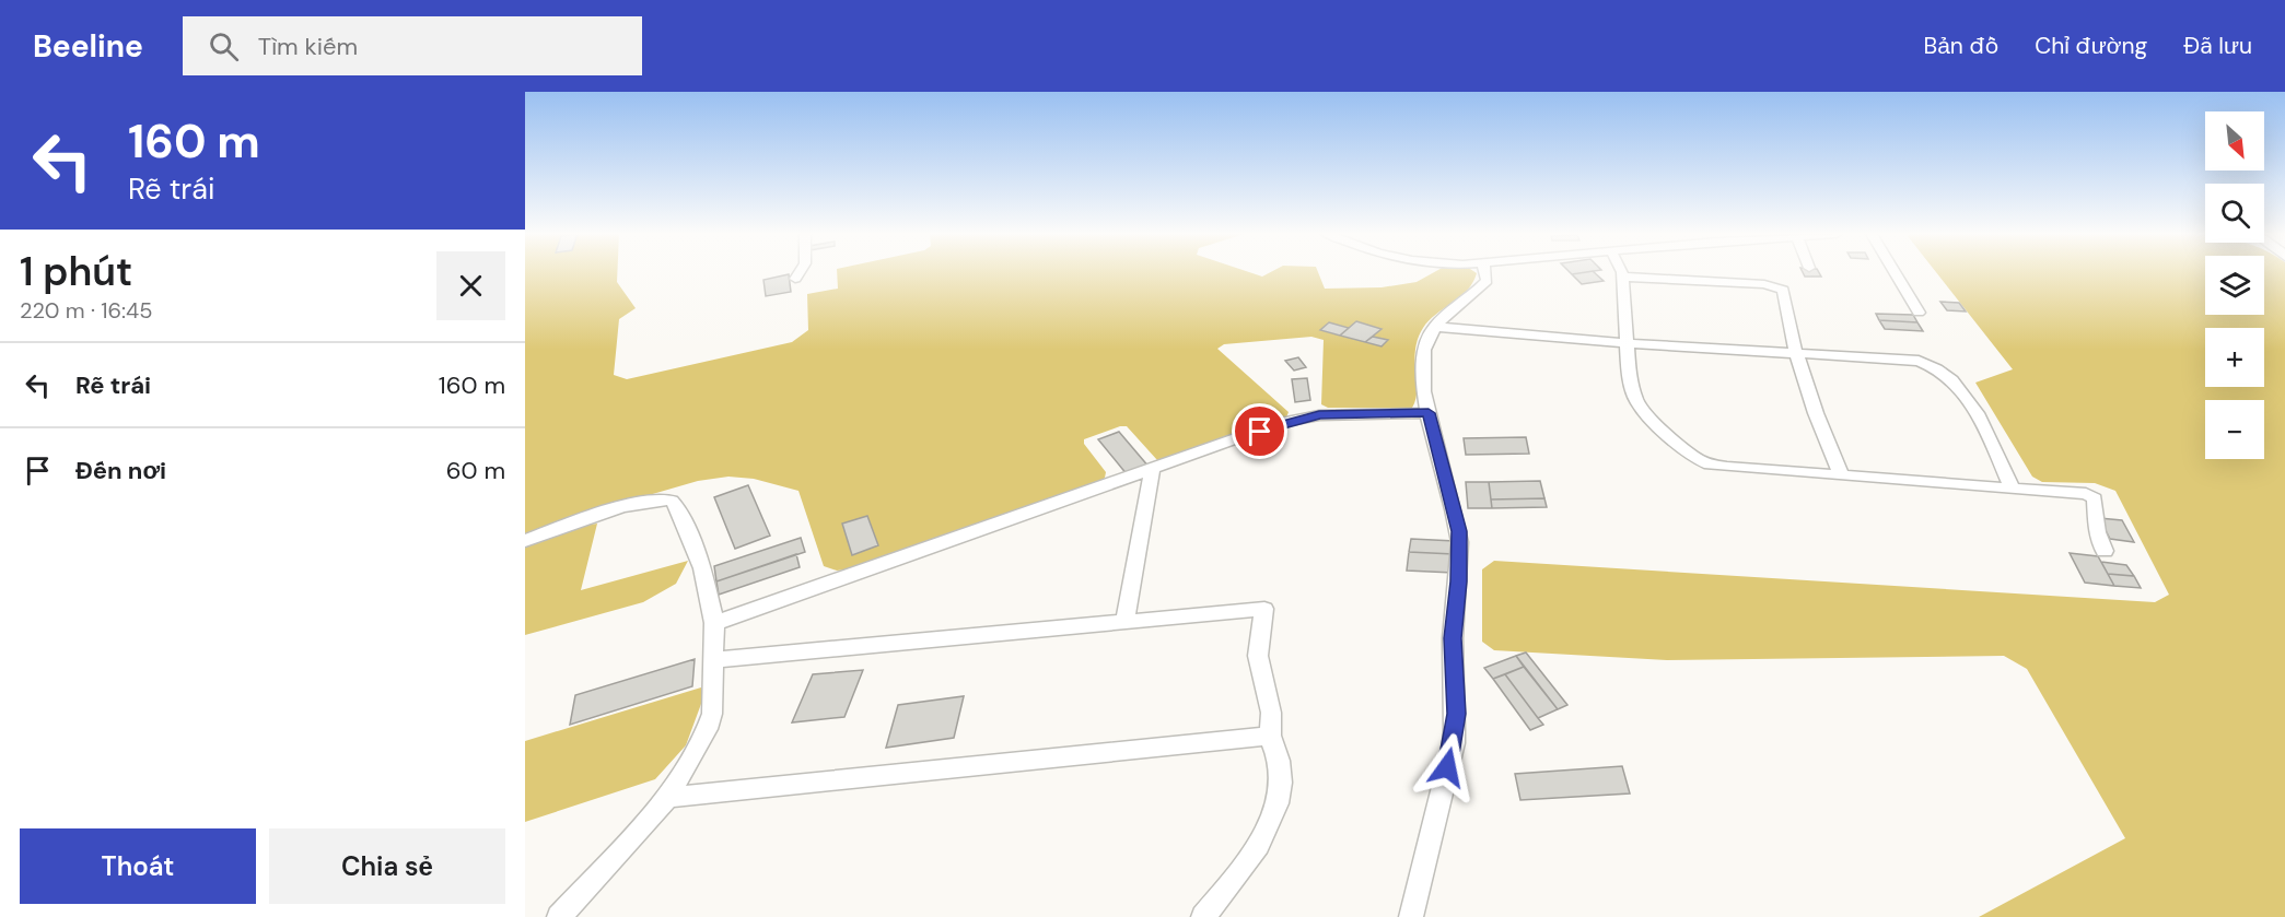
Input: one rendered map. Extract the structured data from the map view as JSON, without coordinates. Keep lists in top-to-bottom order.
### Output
{
  "north": "bottom right",
  "page": {
    "header": "Beeline",
    "search": "Tìm kiếm",
    "nav": ["Bản đồ", "Chỉ đường", "Đã lưu"],
    "turn": ["160 m", "Rẽ trái"],
    "map_buttons": ["+", "−"],
    "heading": ["1 phút", "220 m · 16:45"],
    "list": [
      {
        "name": "Rẽ trái",
        "value": "160 m"
      },
      {
        "name": "Đến nơi",
        "value": "60 m"
      }
    ],
    "buttons": ["Thoát", "Chia sẻ"]
  }
}
